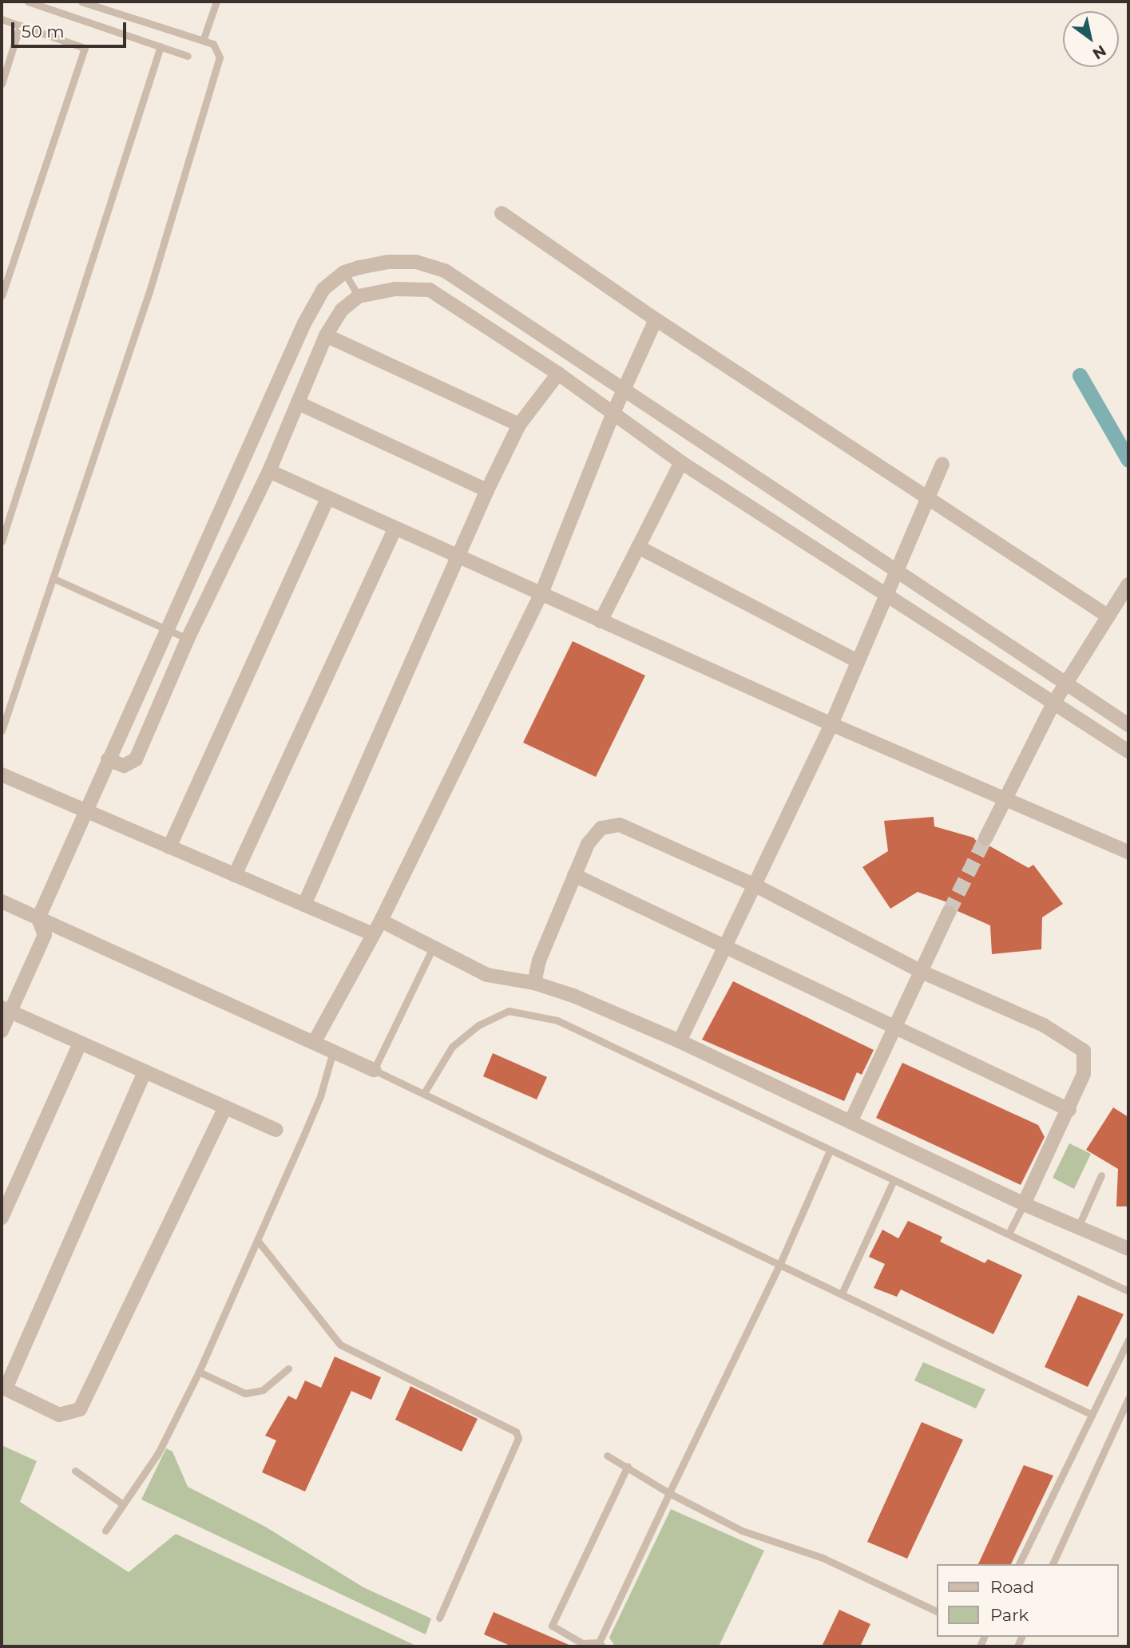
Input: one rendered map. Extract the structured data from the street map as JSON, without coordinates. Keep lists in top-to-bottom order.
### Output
{
  "legend": ["Road", "Park"],
  "scale_bar": "50 m",
  "north": "bottom right"
}
